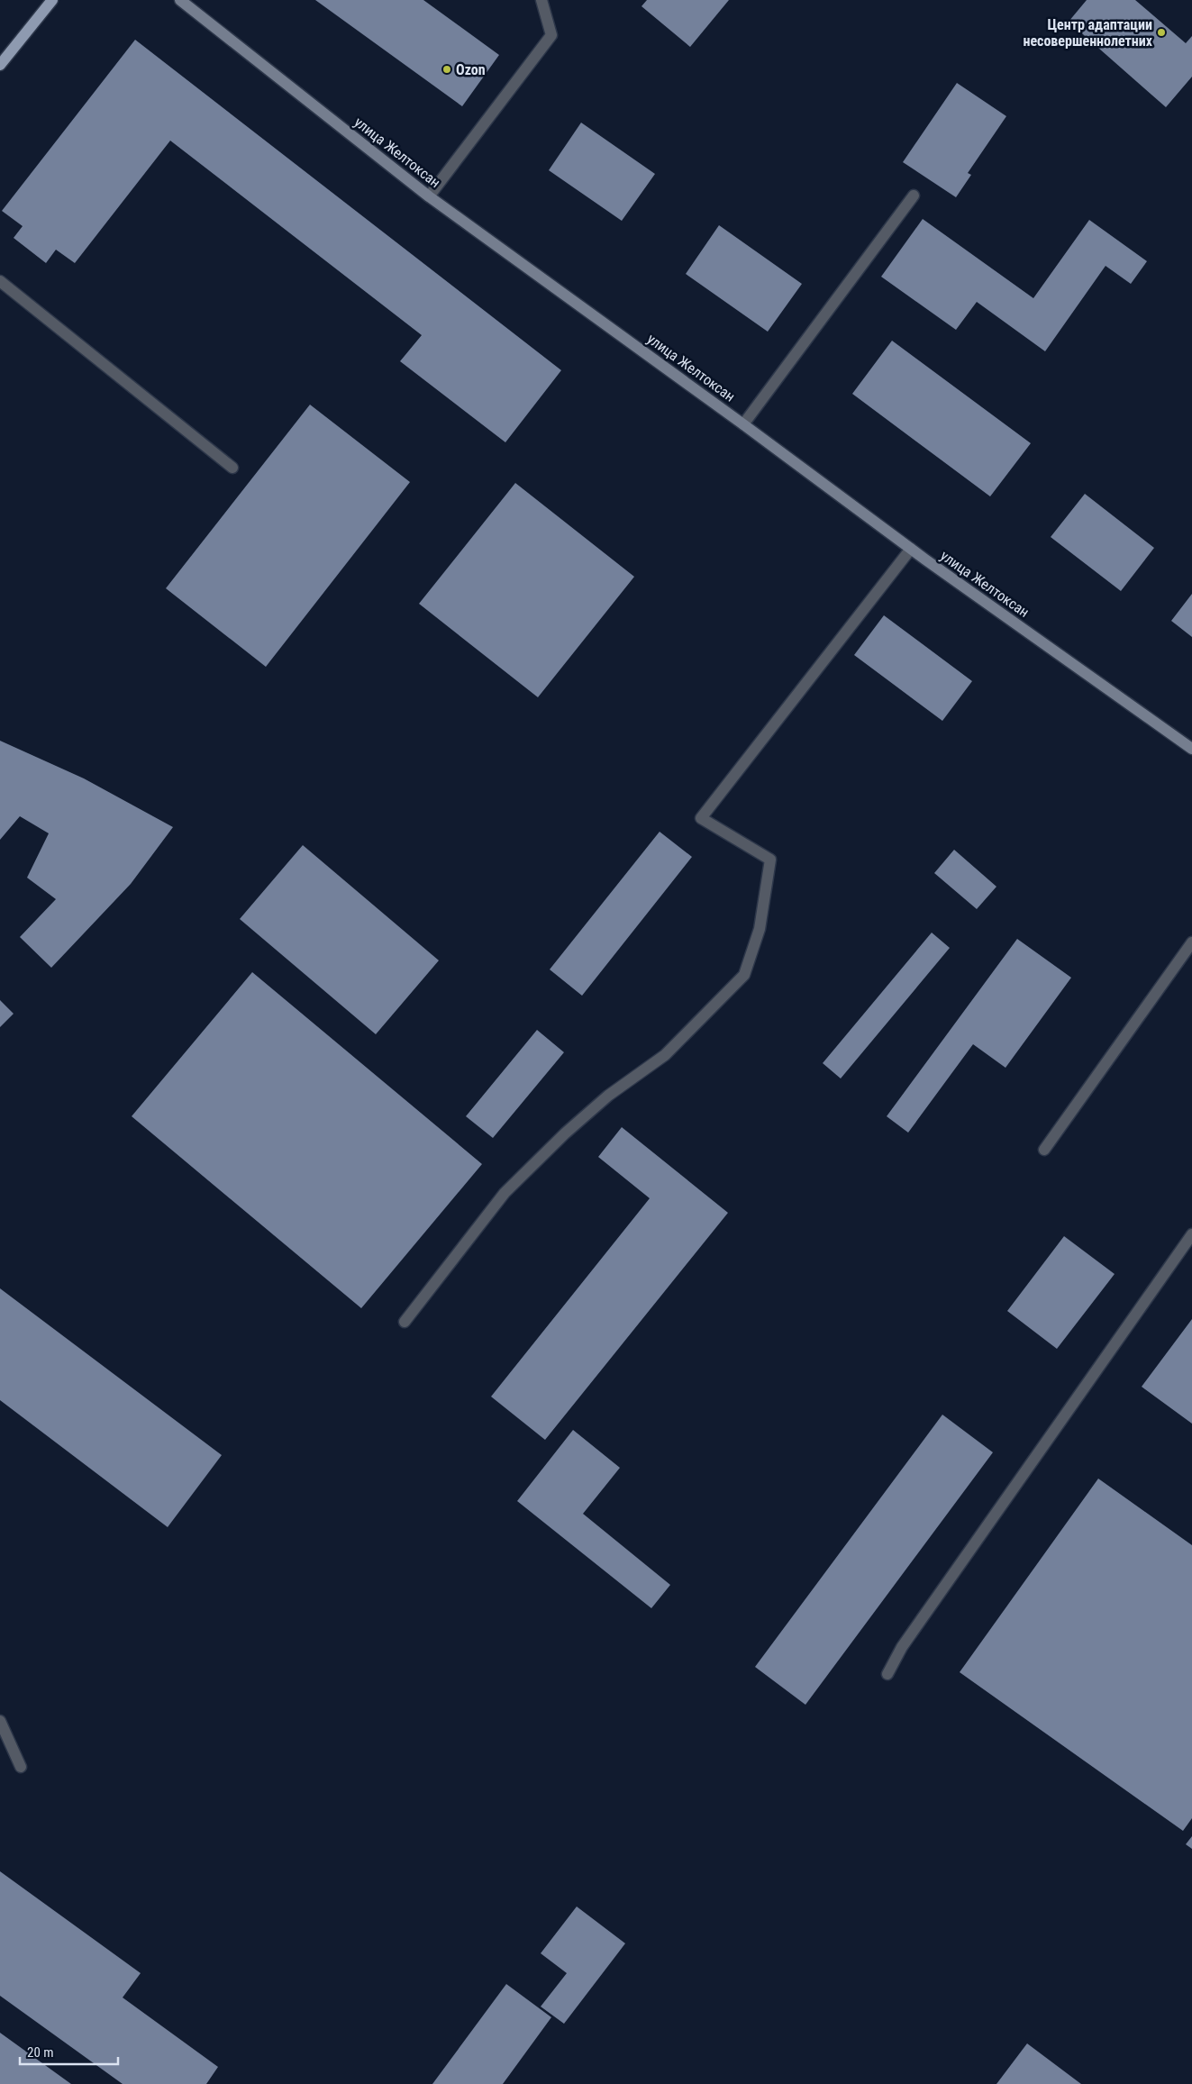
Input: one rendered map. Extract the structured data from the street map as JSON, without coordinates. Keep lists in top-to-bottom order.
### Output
{
  "streets": {
    "street": ["улица Желтоксан"]
  },
  "places": ["Центр адаптации несовершеннолетних", "Ozon"],
  "scale_bar": "20 m"
}
